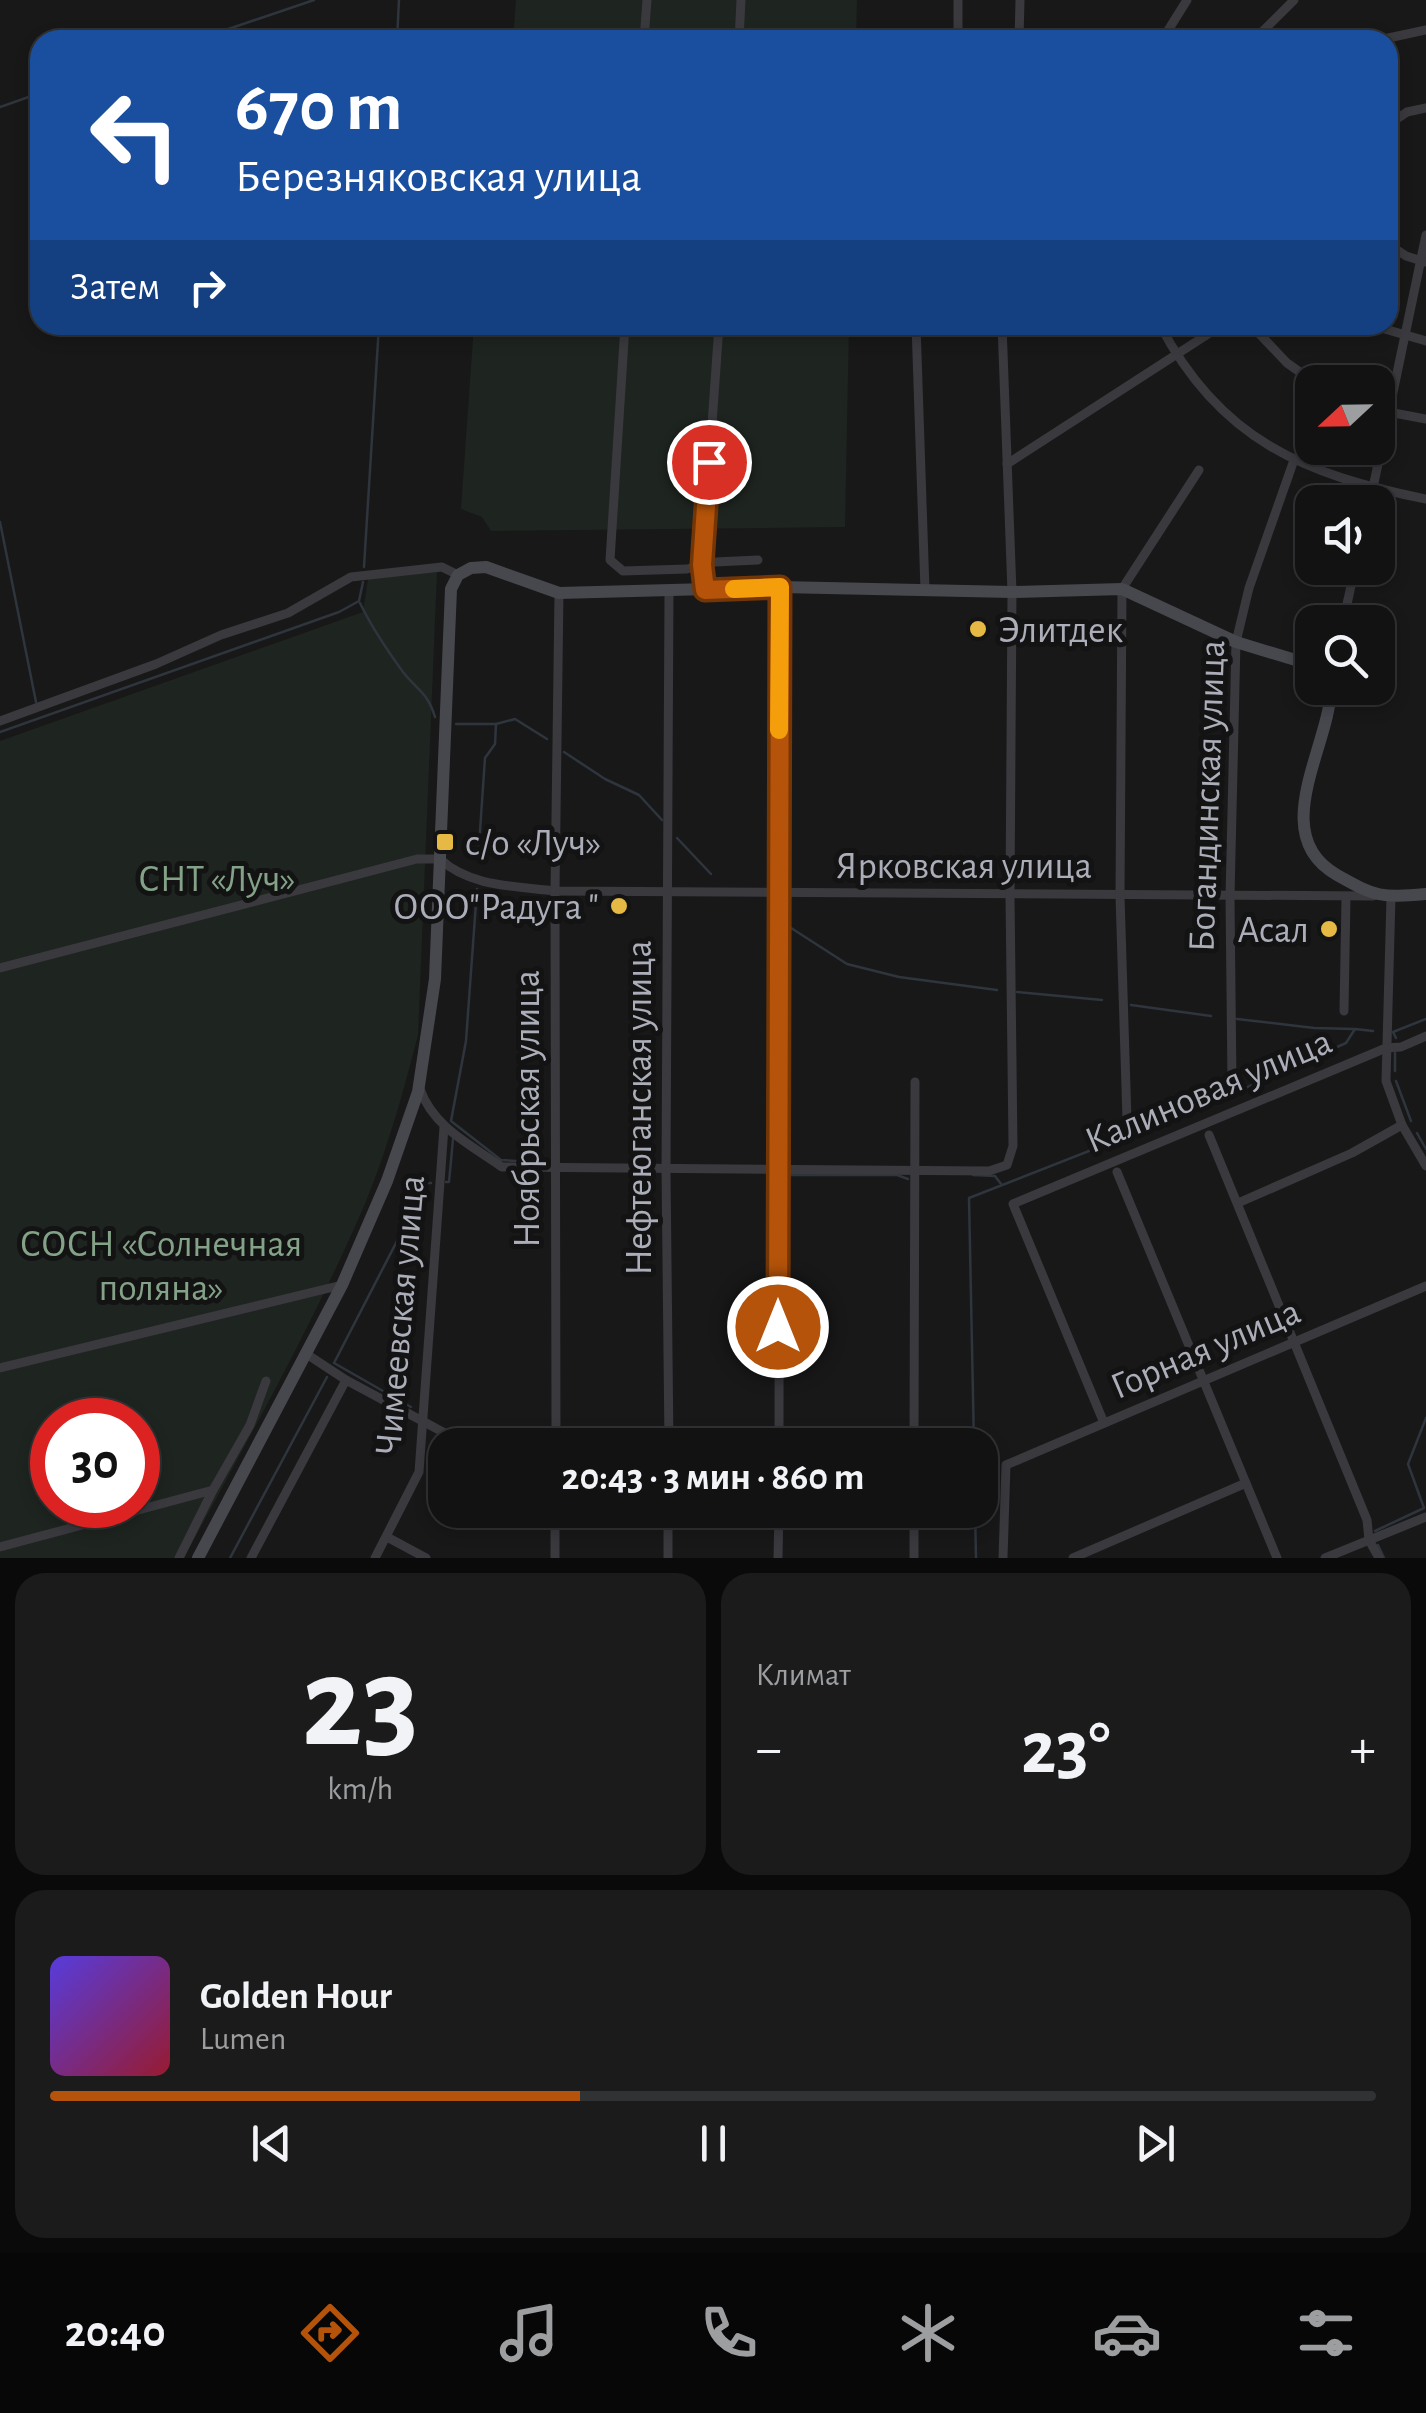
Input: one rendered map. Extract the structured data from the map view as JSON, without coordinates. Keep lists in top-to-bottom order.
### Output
{
  "streets": {
    "street": [
      "Богандинская улица",
      "Ярковская улица",
      "Калиновая улица",
      "Нефтеюганская улица",
      "Ноябрьская улица",
      "Чимеевская улица",
      "Горная улица"
    ]
  },
  "crossings": [
    ["Богандинская улица", "Ярковская улица"],
    ["Ярковская улица", "Нефтеюганская улица"],
    ["Ярковская улица", "Ноябрьская улица"],
    ["Калиновая улица", "Горная улица"]
  ],
  "parks": ["СНТ «Луч»", "СОСН «Солнечная поляна»"],
  "places": {
    "other": ["Элитдек", "ООО\"Радуга \"", "Асал"],
    "transit": ["с/о «Луч»"]
  },
  "north": "left",
  "page": {
    "turn": ["670 m", "Березняковская улица"],
    "then": "Затем",
    "limit": "30",
    "trip": "20:43 · 3 мин · 860 m",
    "tile": [
      ["23", "km/h"],
      "Климат"
    ],
    "heat": ["−", "23°", "+"],
    "song": ["Golden Hour", "Lumen"],
    "tabs": "20:40"
  }
}
